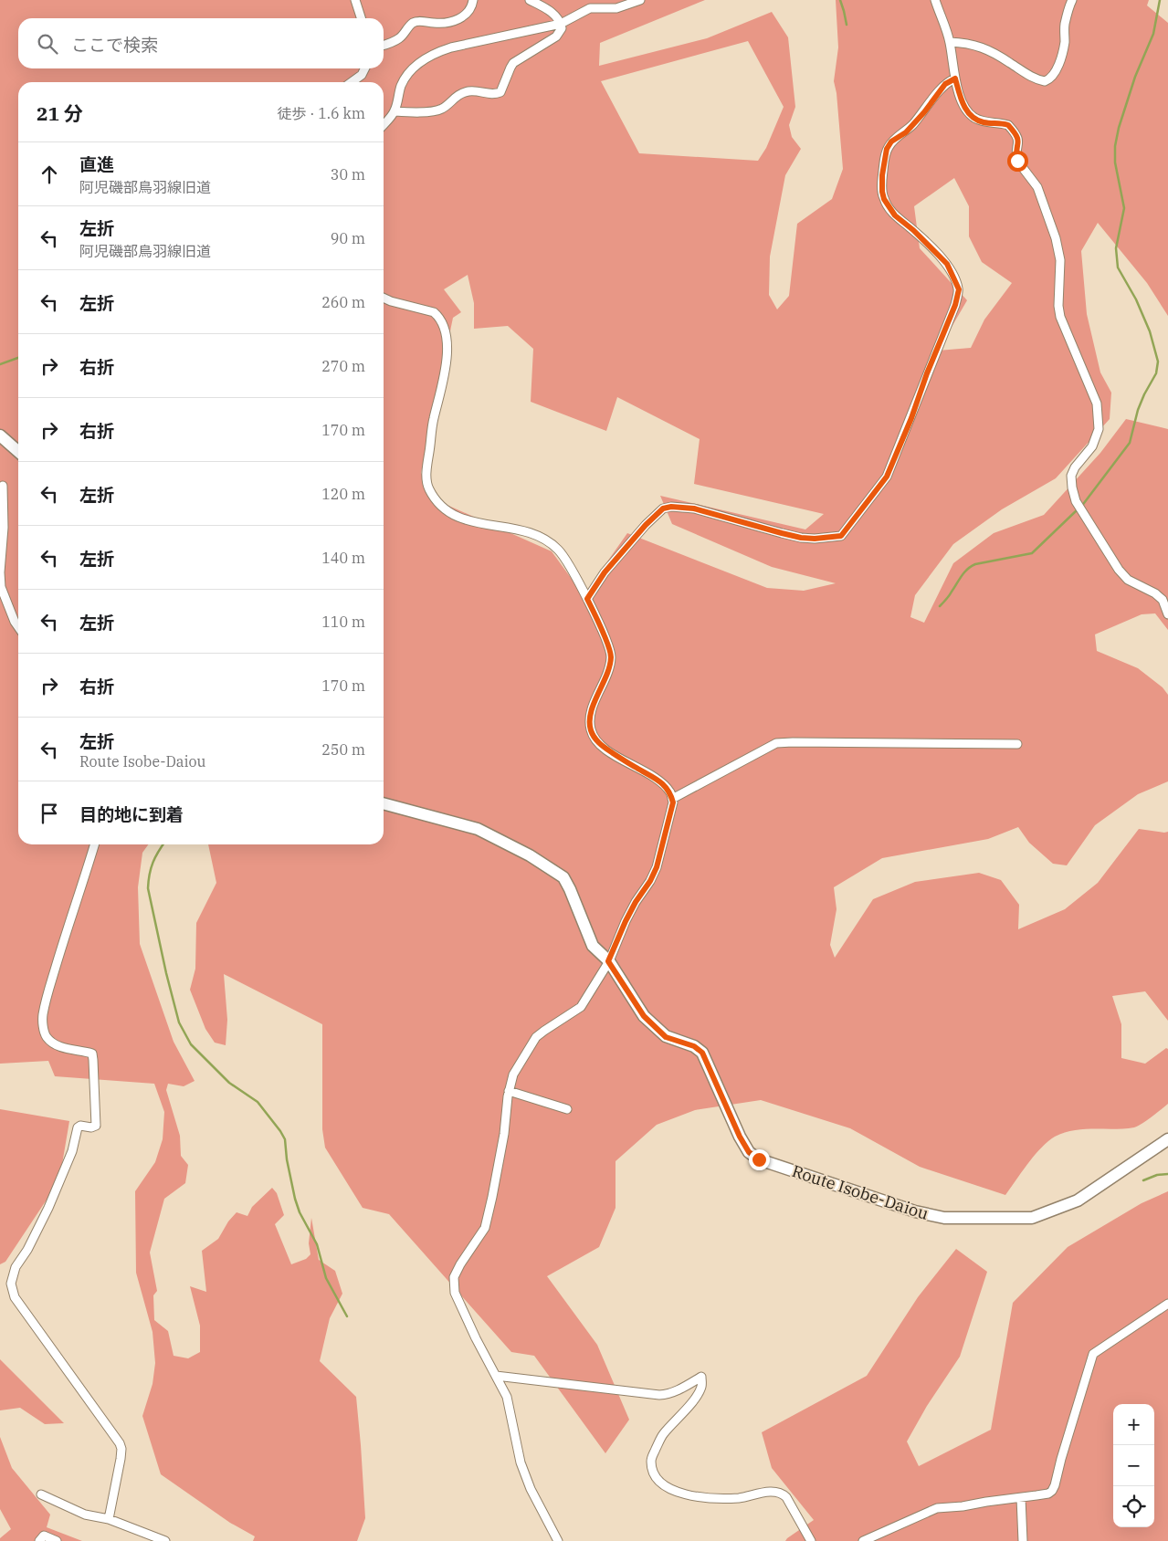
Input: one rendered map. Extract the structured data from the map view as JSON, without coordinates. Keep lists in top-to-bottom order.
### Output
{
  "streets": {
    "main road": ["Route Isobe-Daiou"]
  },
  "page": {
    "search": "ここで検索",
    "heading": ["21 分", "徒歩 · 1.6 km"],
    "list": [
      ["直進", "阿児磯部鳥羽線旧道", "30 m"],
      ["左折", "阿児磯部鳥羽線旧道", "90 m"],
      ["左折", "260 m"],
      ["右折", "270 m"],
      ["右折", "170 m"],
      ["左折", "120 m"],
      ["左折", "140 m"],
      ["左折", "110 m"],
      ["右折", "170 m"],
      ["左折", "Route Isobe-Daiou", "250 m"],
      "目的地に到着"
    ],
    "map_buttons": ["+", "−"]
  }
}
